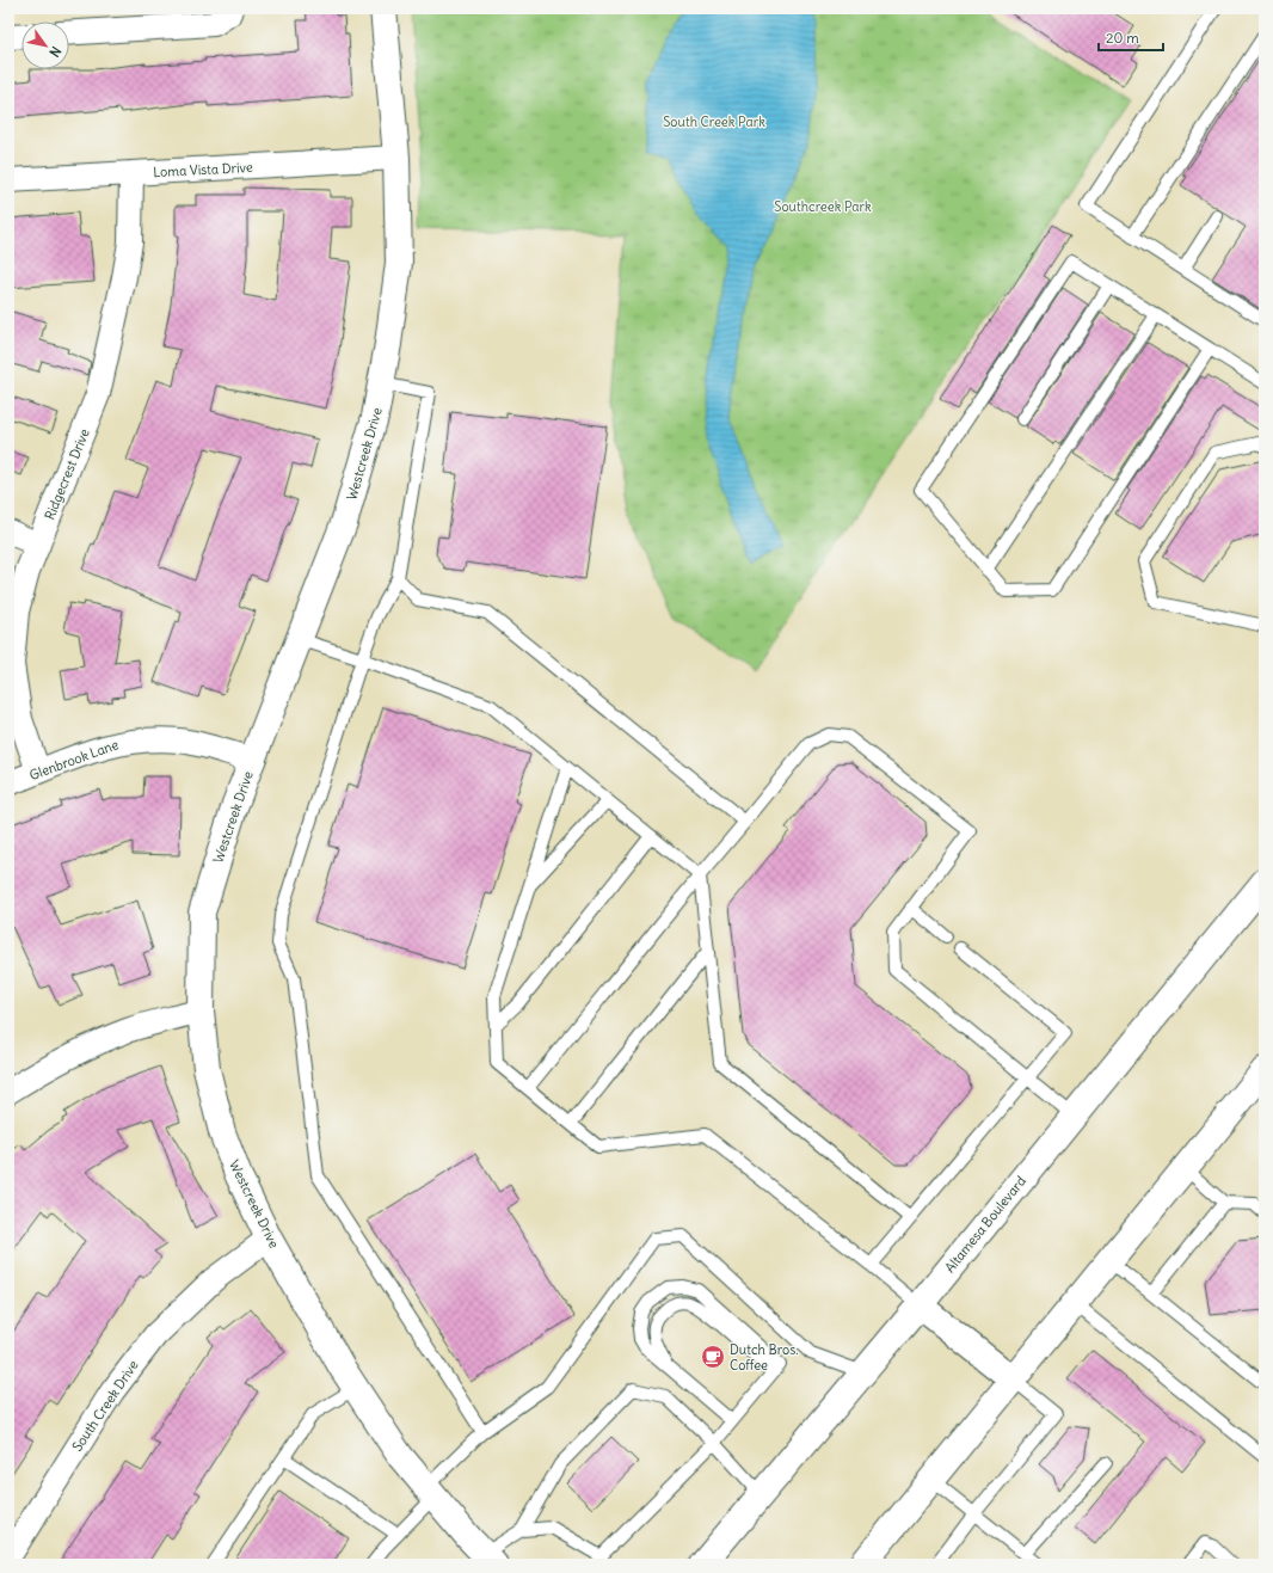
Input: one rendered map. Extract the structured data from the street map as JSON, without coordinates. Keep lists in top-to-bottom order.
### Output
{
  "streets": {
    "street": [
      "Loma Vista Drive",
      "Westcreek Drive",
      "Ridgecrest Drive",
      "Glenbrook Lane",
      "Altamesa Boulevard",
      "South Creek Drive"
    ]
  },
  "crossings": [
    ["Loma Vista Drive", "Westcreek Drive"],
    ["Loma Vista Drive", "Ridgecrest Drive"],
    ["Westcreek Drive", "Glenbrook Lane"],
    ["Westcreek Drive", "South Creek Drive"],
    ["Ridgecrest Drive", "Glenbrook Lane"]
  ],
  "parks": ["South Creek Park", "Southcreek Park"],
  "places": {
    "cafe": ["Dutch Bros. Coffee"]
  },
  "scale_bar": "20 m",
  "north": "bottom right"
}
